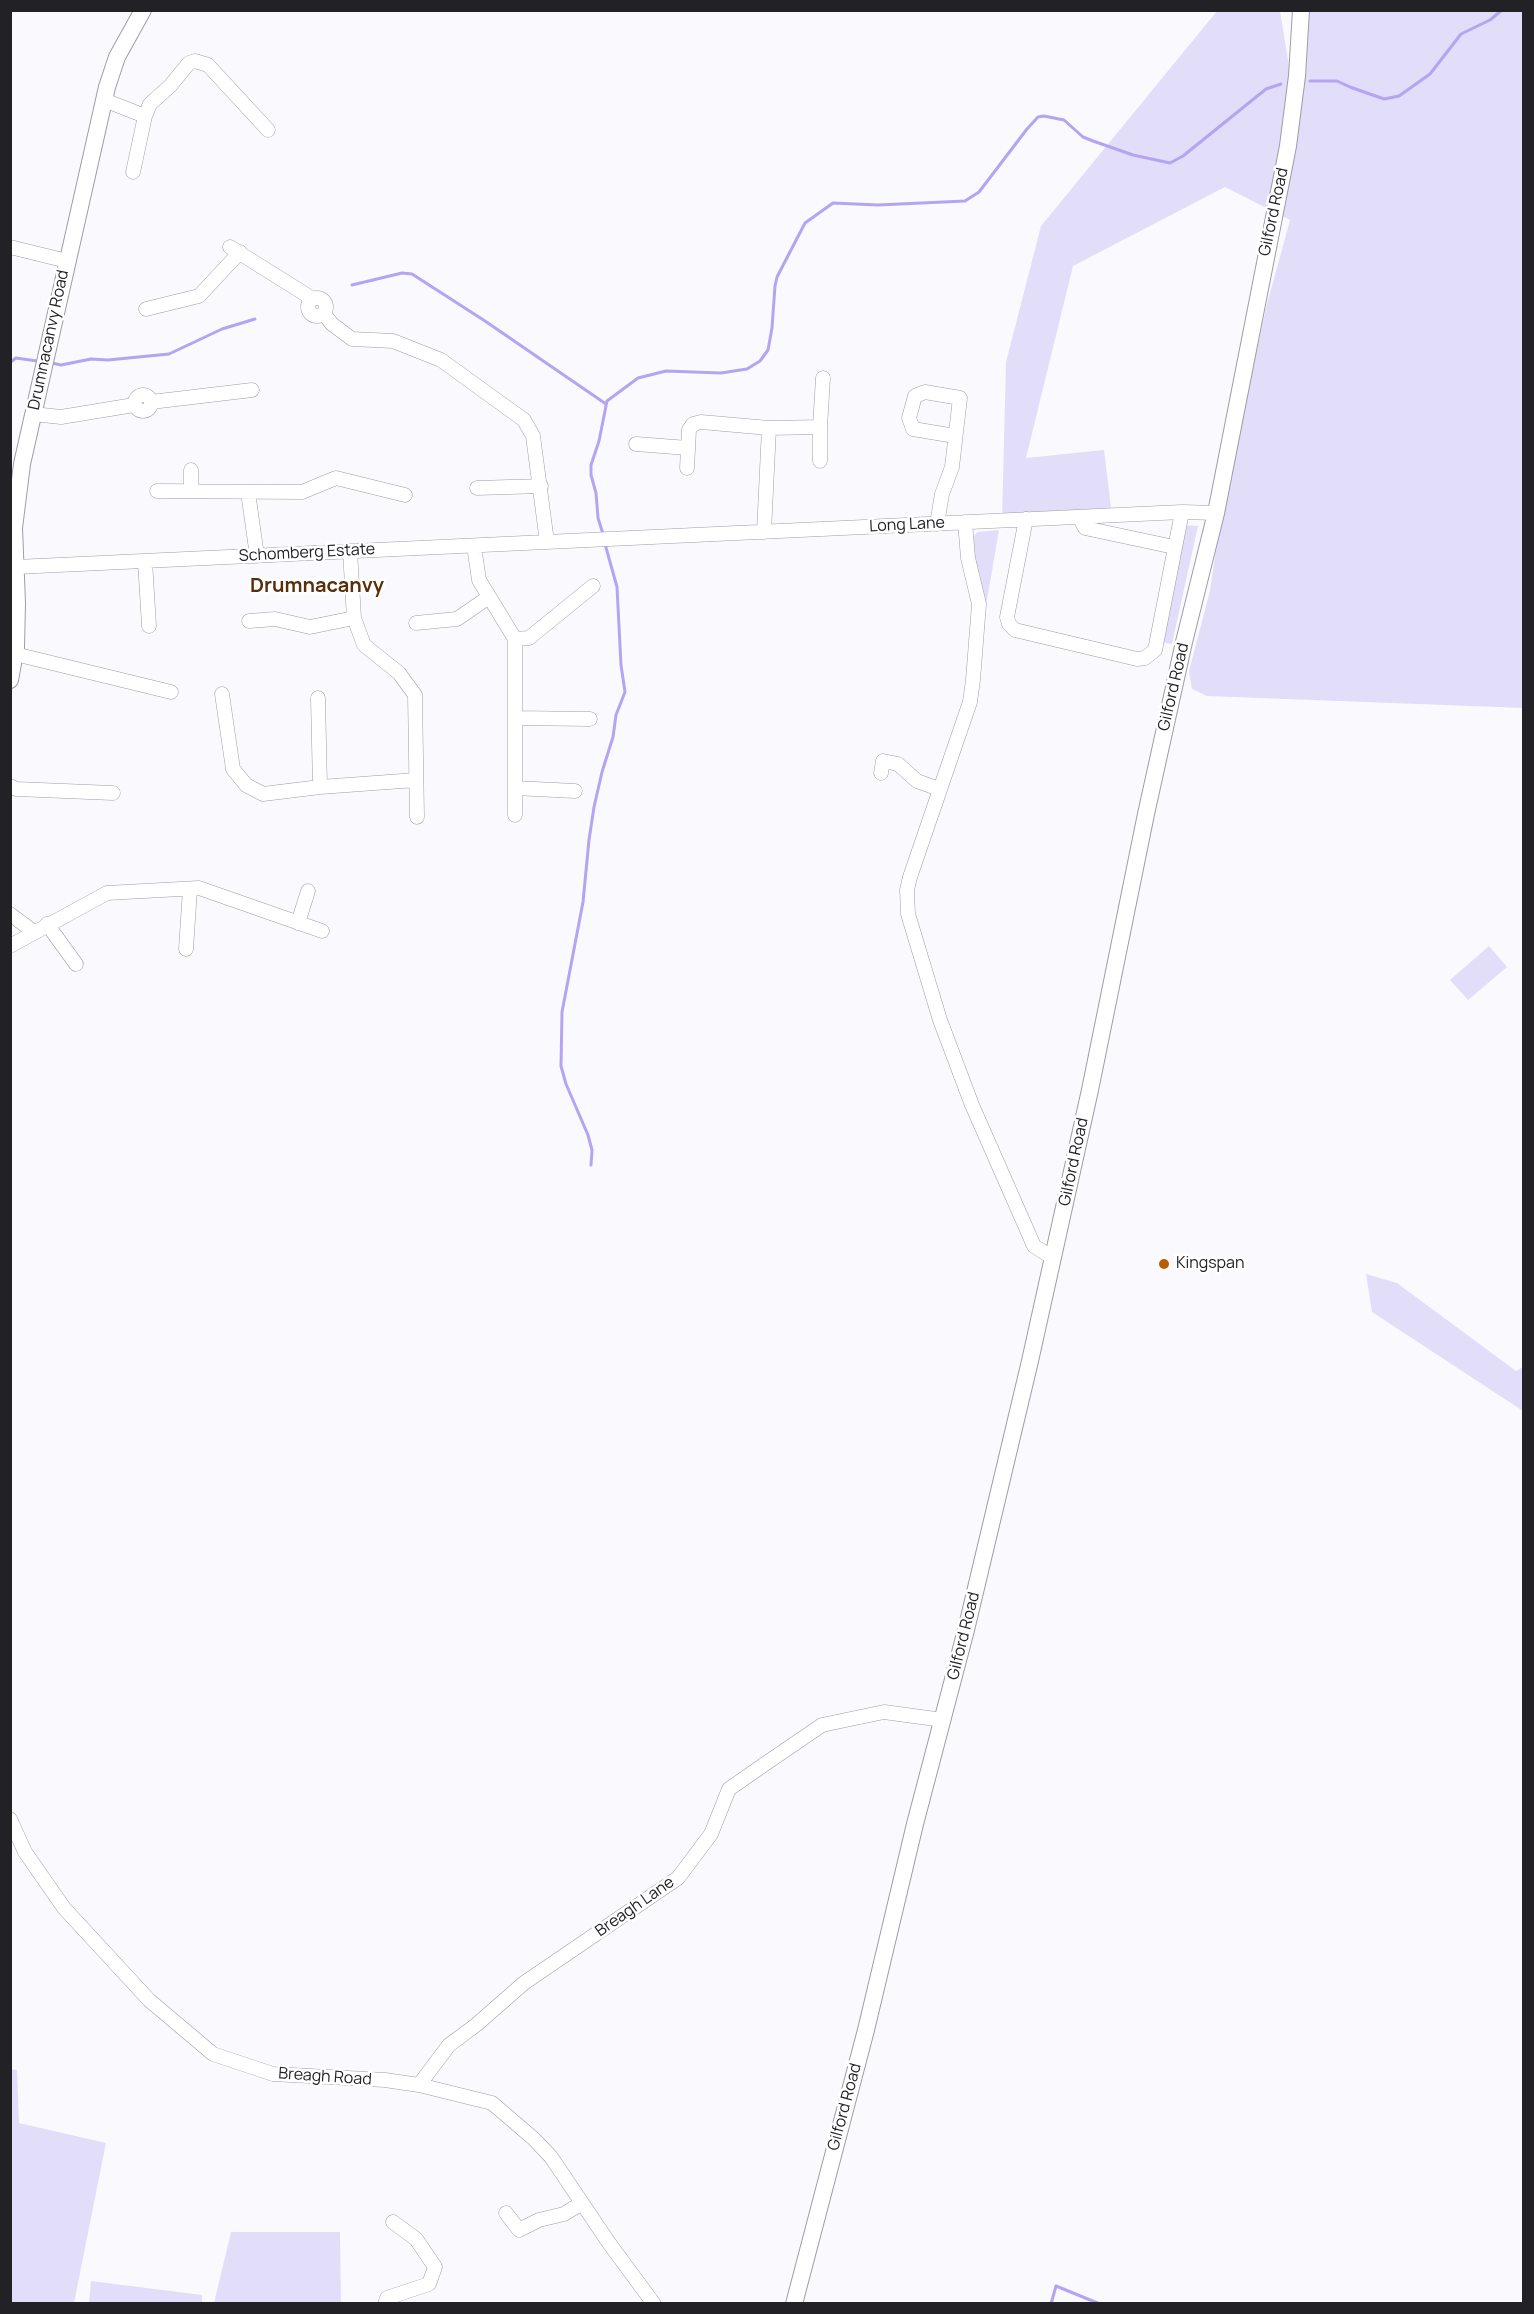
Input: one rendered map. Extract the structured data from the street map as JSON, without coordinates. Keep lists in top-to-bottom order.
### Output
{
  "streets": {
    "main road": ["Gilford Road", "Drumnacanvy Road"],
    "street": [
      "Long Lane",
      "Schomberg Estate",
      "Breagh Lane",
      "Breagh Road"
    ]
  },
  "crossings": [
    ["Gilford Road", "Long Lane"],
    ["Gilford Road", "Breagh Lane"],
    ["Drumnacanvy Road", "Schomberg Estate"],
    ["Long Lane", "Schomberg Estate"],
    ["Breagh Lane", "Breagh Road"]
  ],
  "districts": ["Drumnacanvy"],
  "places": ["Kingspan"]
}
